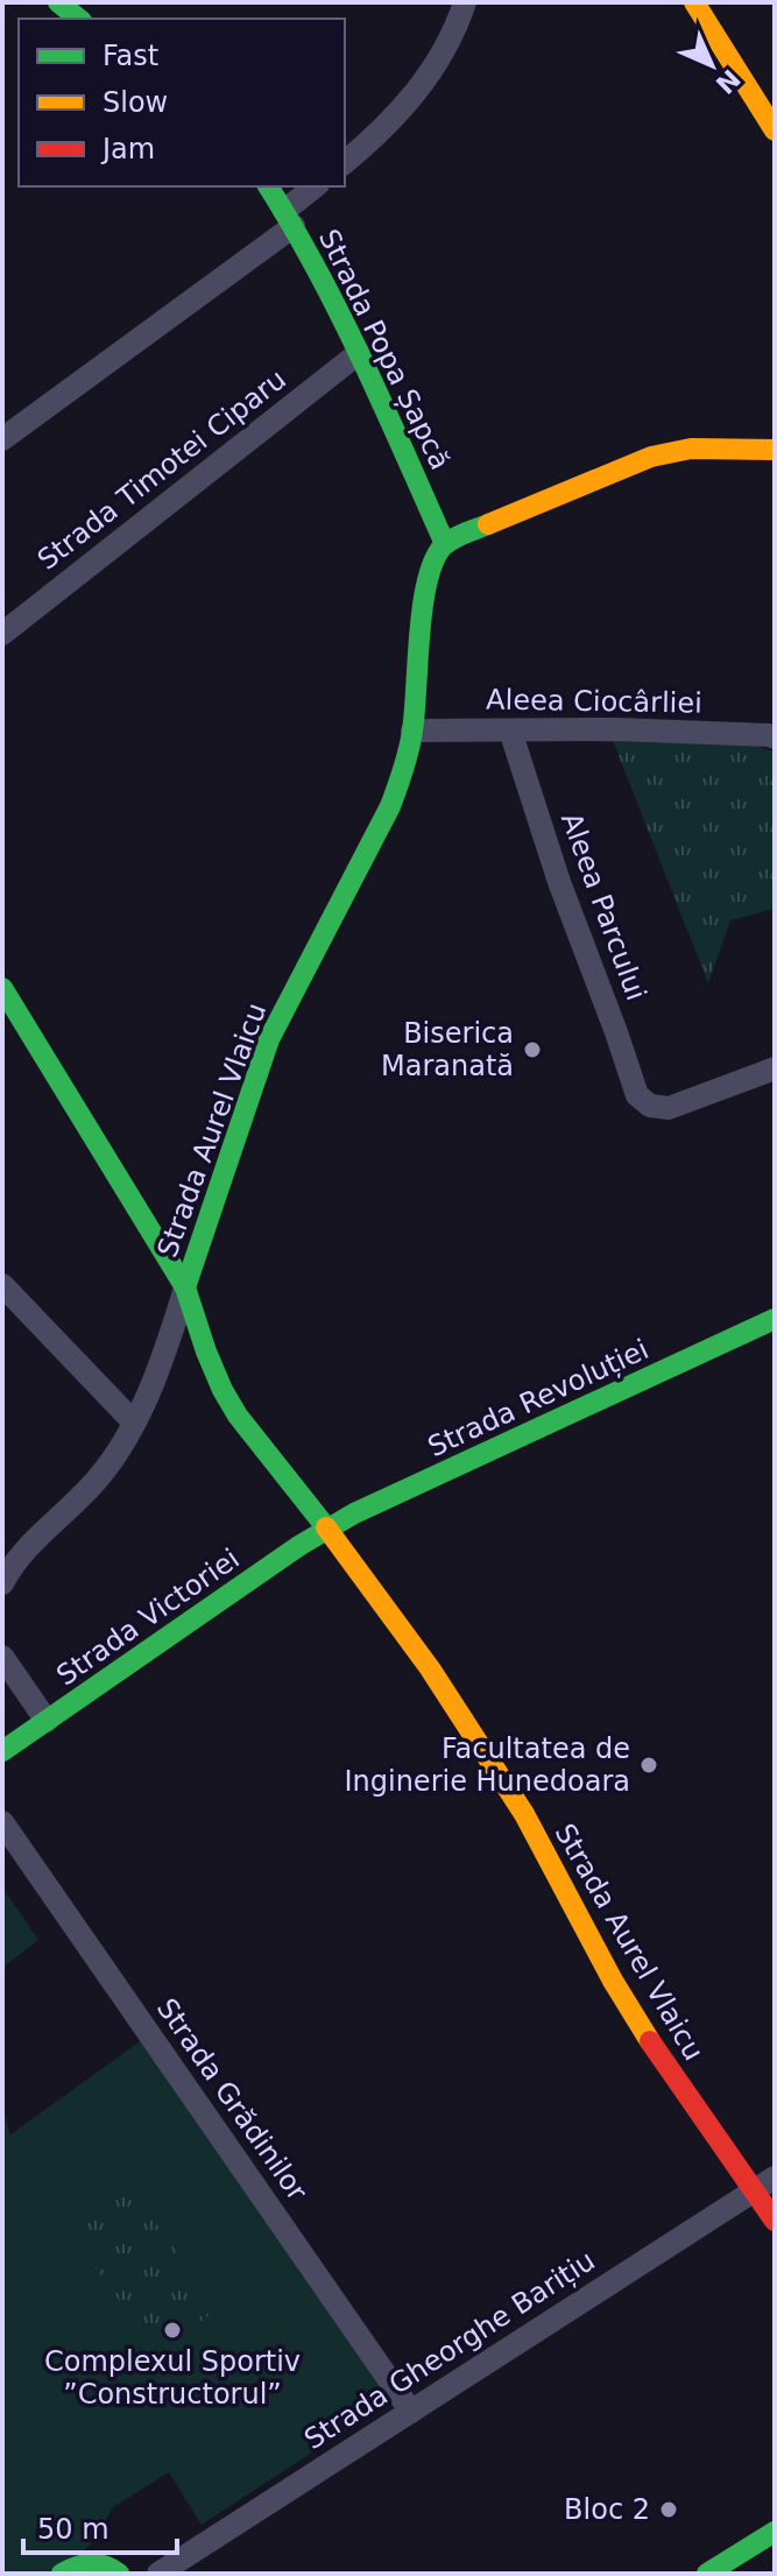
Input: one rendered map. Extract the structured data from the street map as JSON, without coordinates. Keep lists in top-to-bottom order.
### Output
{
  "streets": {
    "street": [
      "Strada Popa Șapcă",
      "Strada Timotei Ciparu",
      "Aleea Ciocârliei",
      "Aleea Parcului",
      "Strada Aurel Vlaicu",
      "Strada Revoluției",
      "Strada Victoriei",
      "Strada Grădinilor",
      "Strada Gheorghe Barițiu"
    ]
  },
  "crossings": [
    ["Strada Popa Șapcă", "Strada Timotei Ciparu"],
    ["Strada Popa Șapcă", "Strada Aurel Vlaicu"],
    ["Aleea Ciocârliei", "Aleea Parcului"],
    ["Aleea Ciocârliei", "Strada Aurel Vlaicu"],
    ["Strada Aurel Vlaicu", "Strada Revoluției"],
    ["Strada Aurel Vlaicu", "Strada Victoriei"],
    ["Strada Aurel Vlaicu", "Strada Gheorghe Barițiu"],
    ["Strada Revoluției", "Strada Victoriei"],
    ["Strada Grădinilor", "Strada Gheorghe Barițiu"]
  ],
  "places": [
    "Biserica Maranată",
    "Facultatea de Inginerie Hunedoara",
    "Complexul Sportiv ”Constructorul”",
    "Bloc 2"
  ],
  "legend": ["Fast", "Slow", "Jam"],
  "scale_bar": "50 m",
  "north": "bottom right"
}
